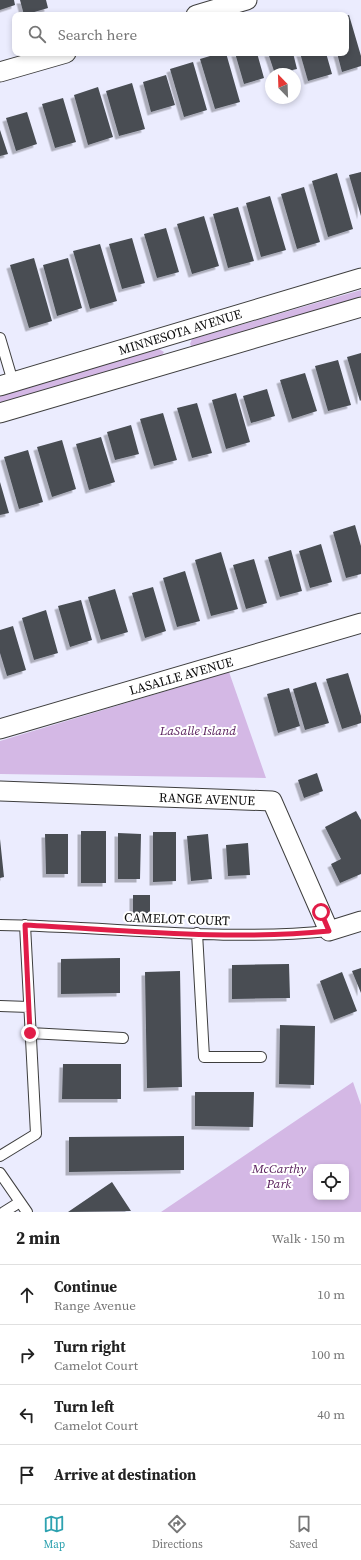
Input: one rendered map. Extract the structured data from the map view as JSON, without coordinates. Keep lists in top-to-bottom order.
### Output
{
  "streets": {
    "street": ["MINNESOTA AVENUE", "LASALLE AVENUE", "RANGE AVENUE"],
    "lane": ["CAMELOT COURT"]
  },
  "crossings": [
    ["RANGE AVENUE", "CAMELOT COURT"]
  ],
  "parks": ["LaSalle Island", "McCarthy Park"],
  "north": "top left",
  "page": {
    "search": "Search here",
    "heading": ["2 min", "Walk · 150 m"],
    "list": [
      ["Continue", "Range Avenue", "10 m"],
      ["Turn right", "Camelot Court", "100 m"],
      ["Turn left", "Camelot Court", "40 m"],
      "Arrive at destination"
    ],
    "nav": ["Map", "Directions", "Saved"]
  }
}
